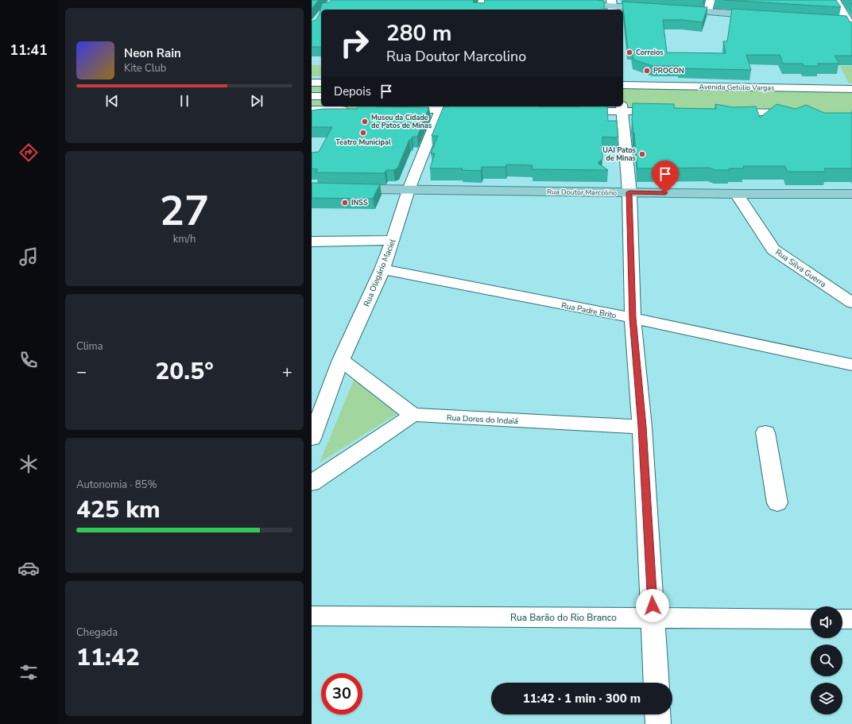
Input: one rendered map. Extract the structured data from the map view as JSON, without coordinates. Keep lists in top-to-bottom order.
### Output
{
  "streets": {
    "main road": ["Rua Doutor Marcolino"],
    "street": [
      "Avenida Getúlio Vargas",
      "Rua Silva Guerra",
      "Rua Olegário Maciel",
      "Rua Padre Brito",
      "Rua Dores do Indaiá",
      "Rua Barão do Rio Branco"
    ]
  },
  "crossings": [
    ["Rua Doutor Marcolino", "Rua Silva Guerra"],
    ["Rua Doutor Marcolino", "Rua Olegário Maciel"],
    ["Rua Olegário Maciel", "Rua Padre Brito"]
  ],
  "places": [
    "Correios",
    "PROCON",
    "Museu da Cidade de Patos de Minas",
    "Teatro Municipal",
    "UAI Patos de Minas",
    "INSS"
  ],
  "page": {
    "tabs": "11:41",
    "turn": ["280 m", "Rua Doutor Marcolino"],
    "song": ["Neon Rain", "Kite Club"],
    "then": "Depois",
    "tile": [
      ["27", "km/h"],
      "Clima",
      ["Autonomia · 85%", "425 km"],
      ["Chegada", "11:42"]
    ],
    "heat": ["−", "20.5°", "+"],
    "limit": "30",
    "trip": "11:42 · 1 min · 300 m"
  }
}
